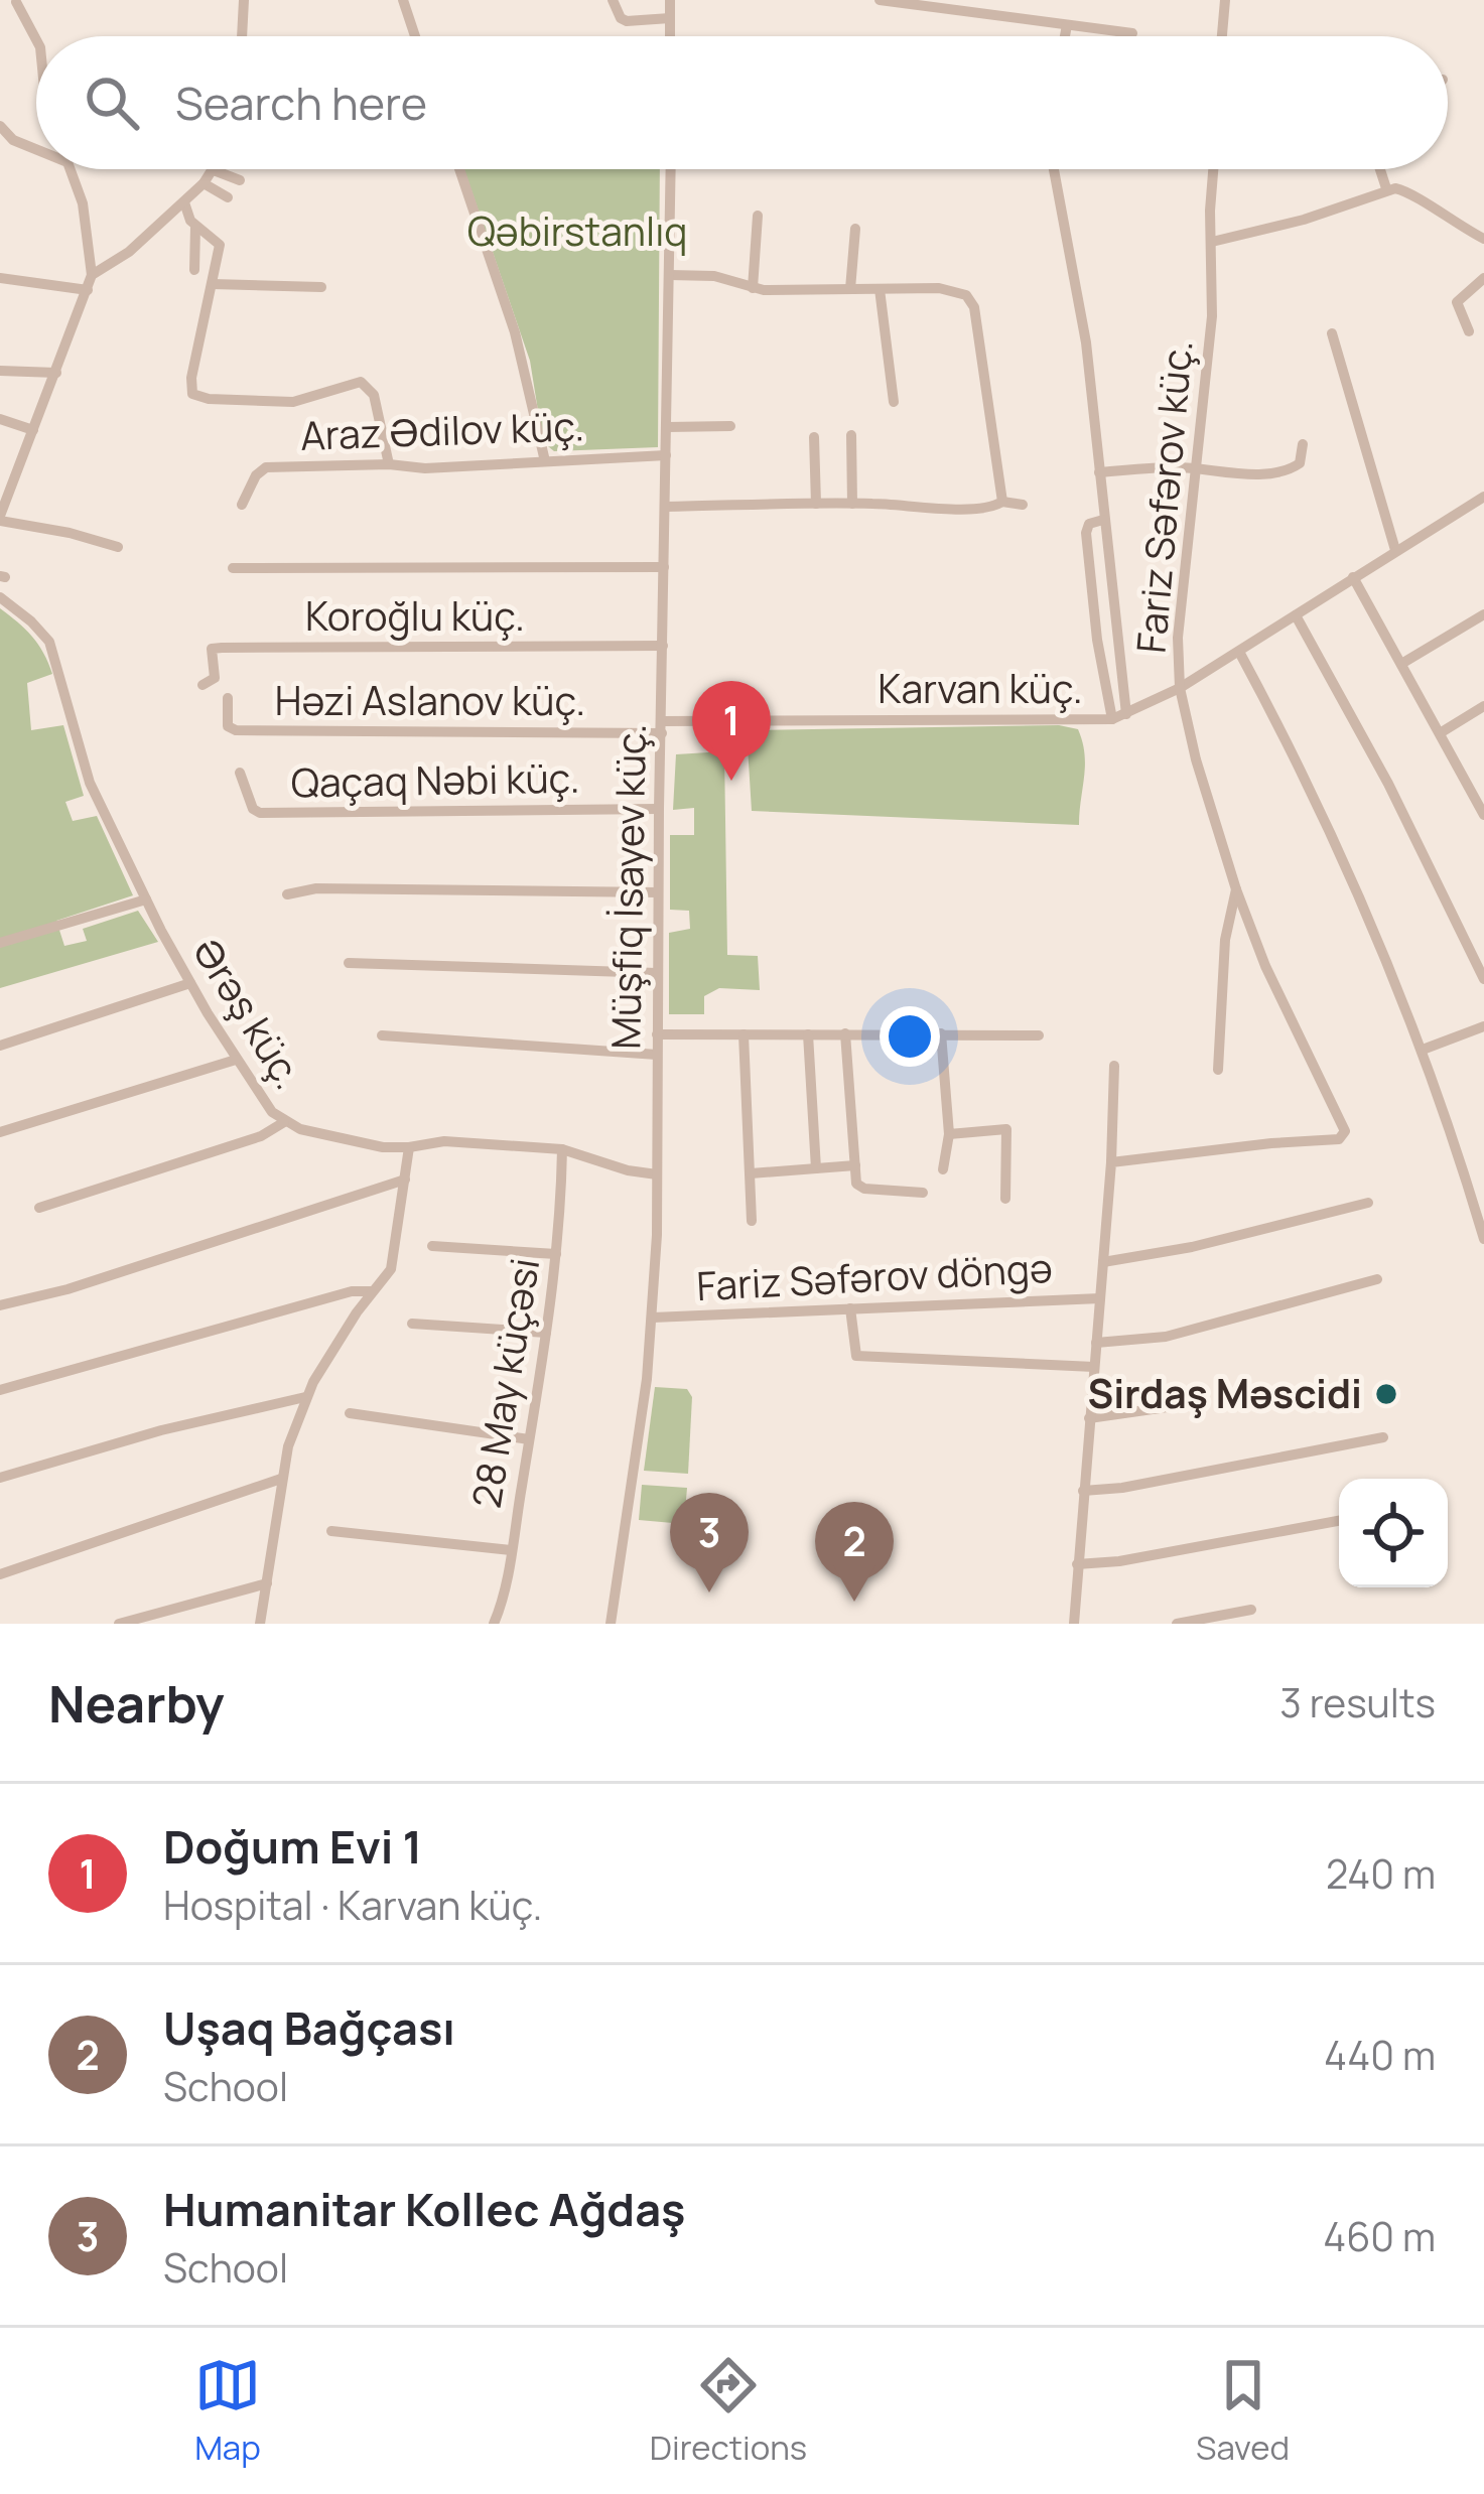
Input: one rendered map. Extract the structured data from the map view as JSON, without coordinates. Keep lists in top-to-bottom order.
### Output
{
  "streets": {
    "street": [
      "Araz Ədilov küç.",
      "Fariz Səfərov küç.",
      "Koroğlu küç.",
      "Karvan küç.",
      "Həzi Aslanov küç.",
      "Qaçaq Nəbi küç.",
      "Müşfiq İsayev küç.",
      "Ərəş küç.",
      "Fariz Səfərov döngə",
      "28 May küçəsi"
    ]
  },
  "crossings": [
    ["Araz Ədilov küç.", "Müşfiq İsayev küç."],
    ["Fariz Səfərov küç.", "Karvan küç."],
    ["Koroğlu küç.", "Müşfiq İsayev küç."],
    ["Karvan küç.", "Həzi Aslanov küç."],
    ["Karvan küç.", "Müşfiq İsayev küç."],
    ["Həzi Aslanov küç.", "Müşfiq İsayev küç."],
    ["Qaçaq Nəbi küç.", "Müşfiq İsayev küç."],
    ["Müşfiq İsayev küç.", "Ərəş küç."],
    ["Müşfiq İsayev küç.", "Fariz Səfərov döngə"],
    ["Ərəş küç.", "28 May küçəsi"]
  ],
  "parks": ["Qəbirstanlıq"],
  "places": ["Sirdaş Məscidi"],
  "page": {
    "search": "Search here",
    "pins": ["1", "3", "2"],
    "heading": ["Nearby", "3 results"],
    "list": [
      {
        "mark": "1",
        "name": "Doğum Evi 1",
        "note": "Hospital · Karvan küç.",
        "value": "240 m"
      },
      {
        "mark": "2",
        "name": "Uşaq Bağçası",
        "note": "School",
        "value": "440 m"
      },
      {
        "mark": "3",
        "name": "Humanitar Kollec Ağdaş",
        "note": "School",
        "value": "460 m"
      }
    ],
    "nav": ["Map", "Directions", "Saved"]
  }
}
